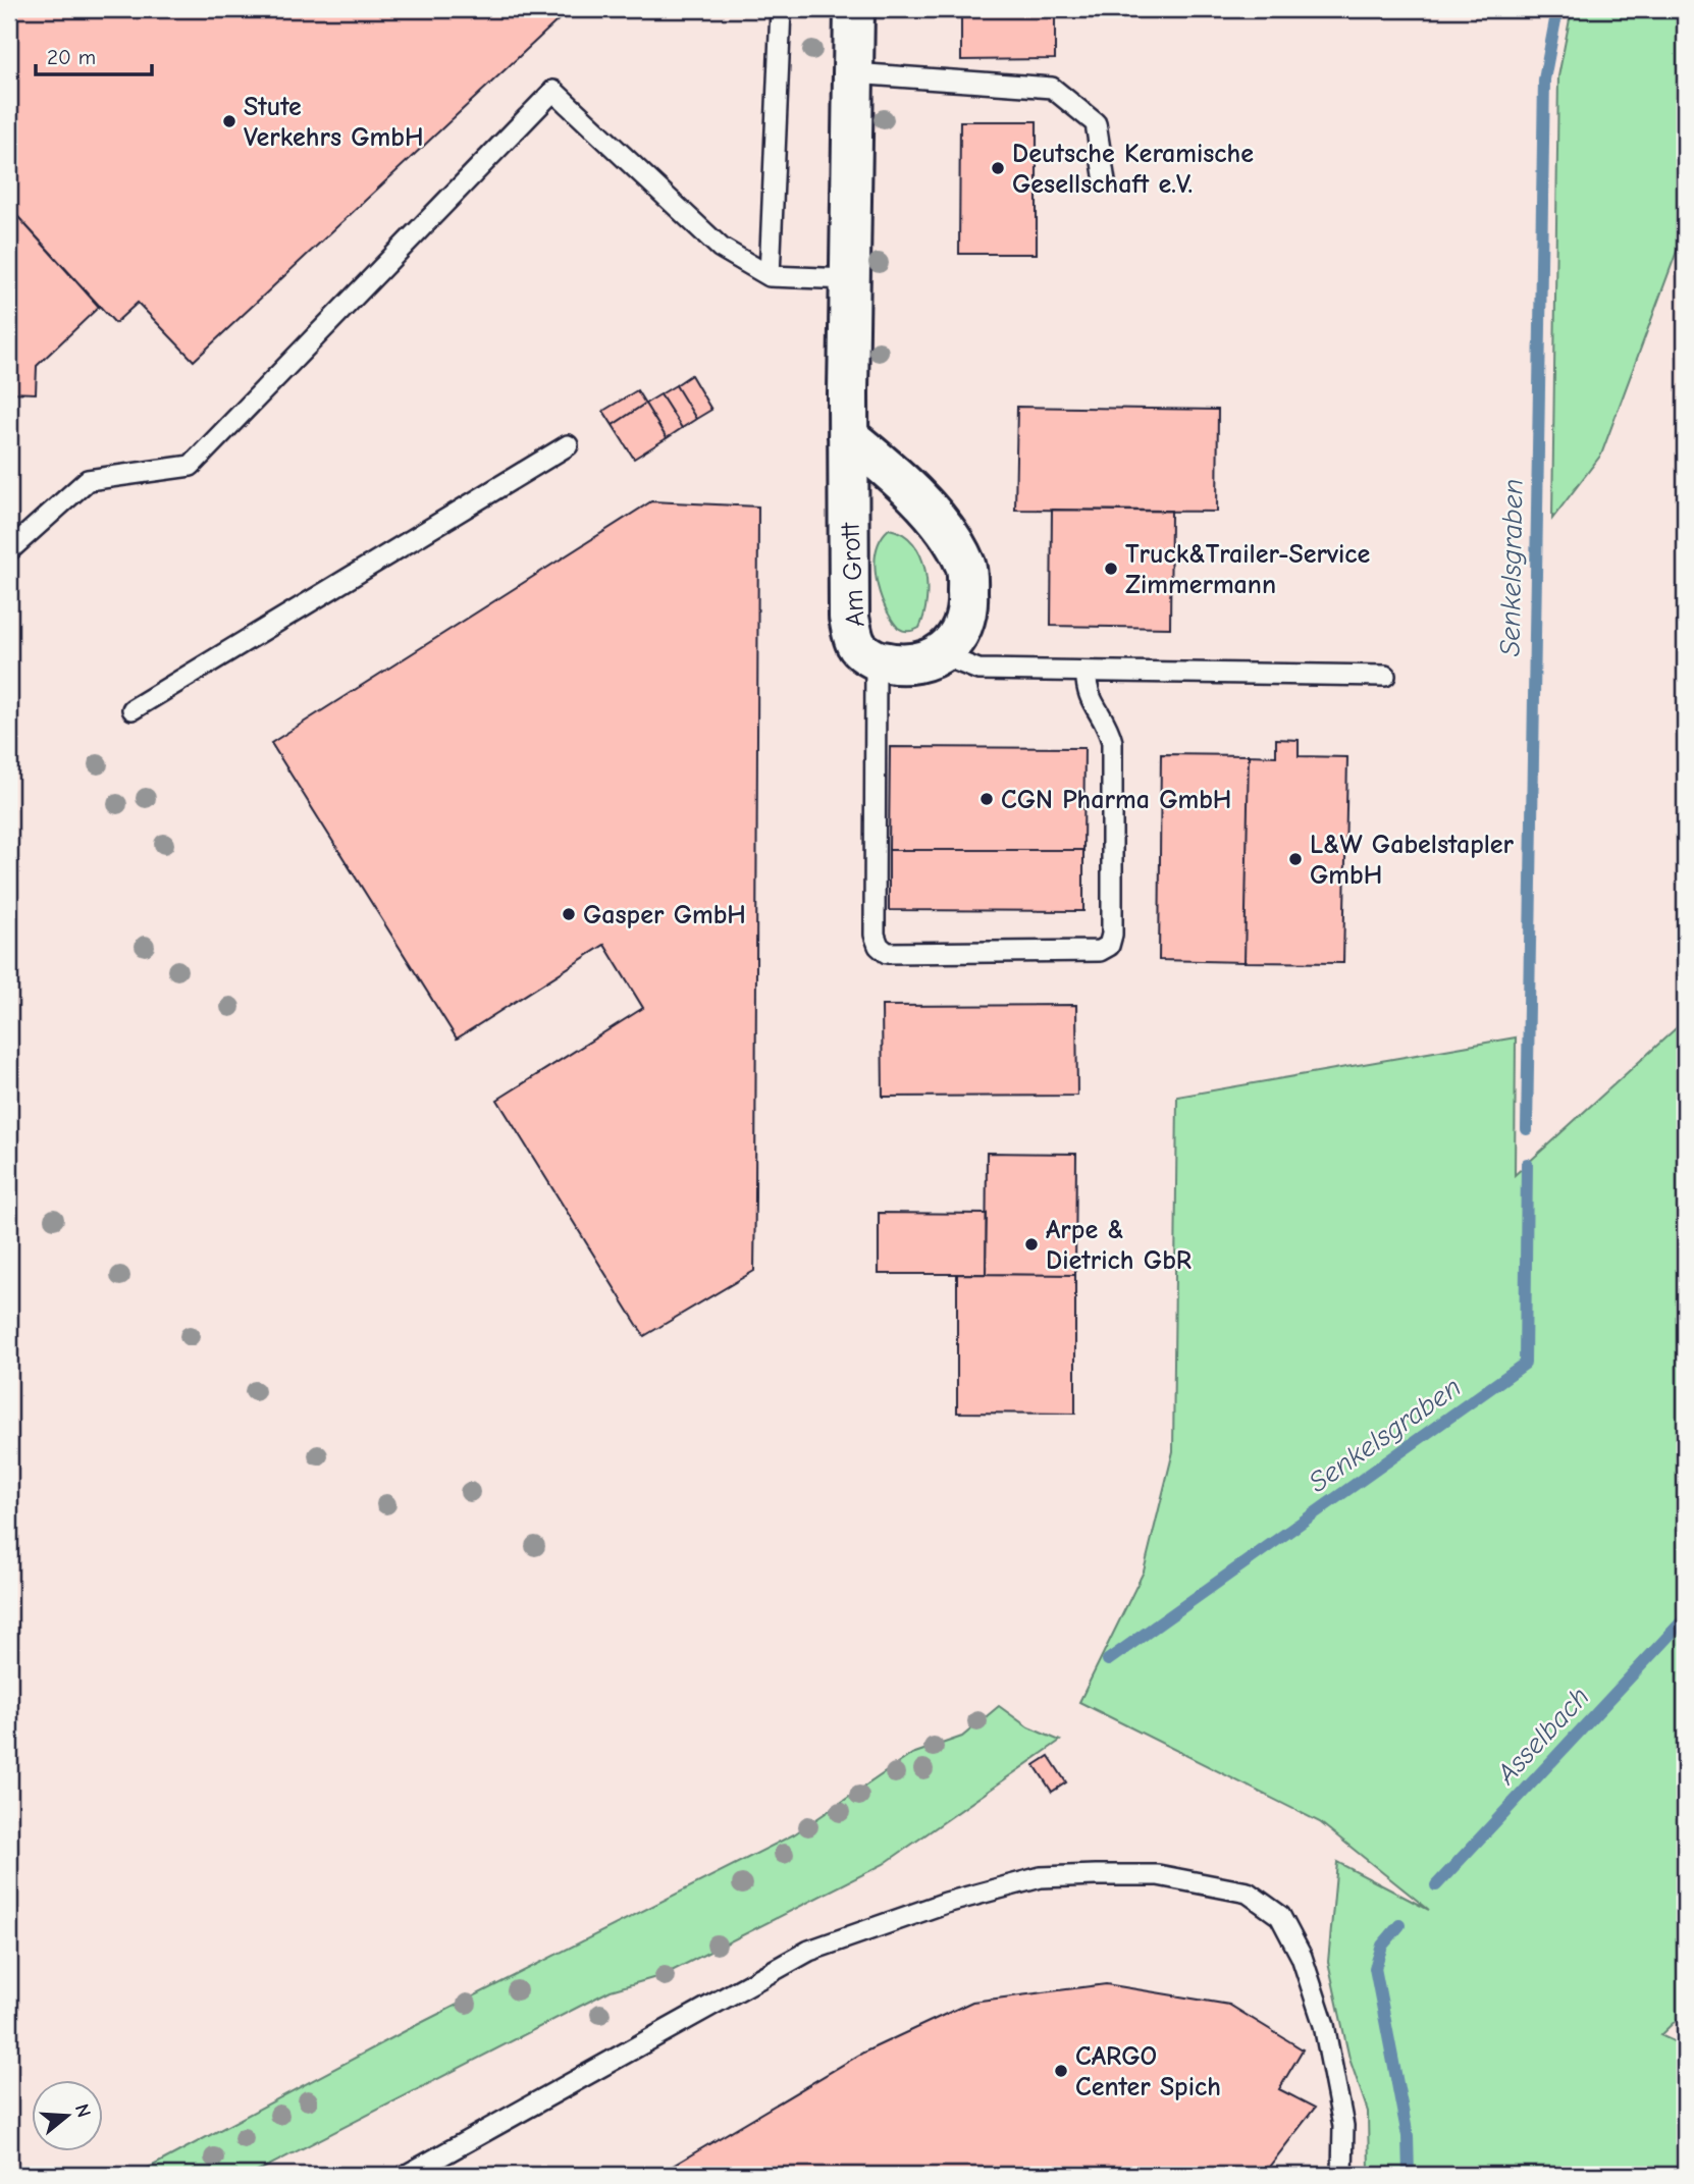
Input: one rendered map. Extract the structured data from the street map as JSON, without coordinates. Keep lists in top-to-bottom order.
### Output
{
  "streets": {
    "street": ["Am Grott"]
  },
  "water": ["Senkelsgraben", "Asselbach"],
  "places": [
    "Stute Verkehrs GmbH",
    "Deutsche Keramische Gesellschaft e.V.",
    "Truck&Trailer-Service Zimmermann",
    "CGN Pharma GmbH",
    "L&W Gabelstapler GmbH",
    "Gasper GmbH",
    "Arpe & Dietrich GbR",
    "CARGO Center Spich"
  ],
  "scale_bar": "20 m",
  "north": "right"
}
